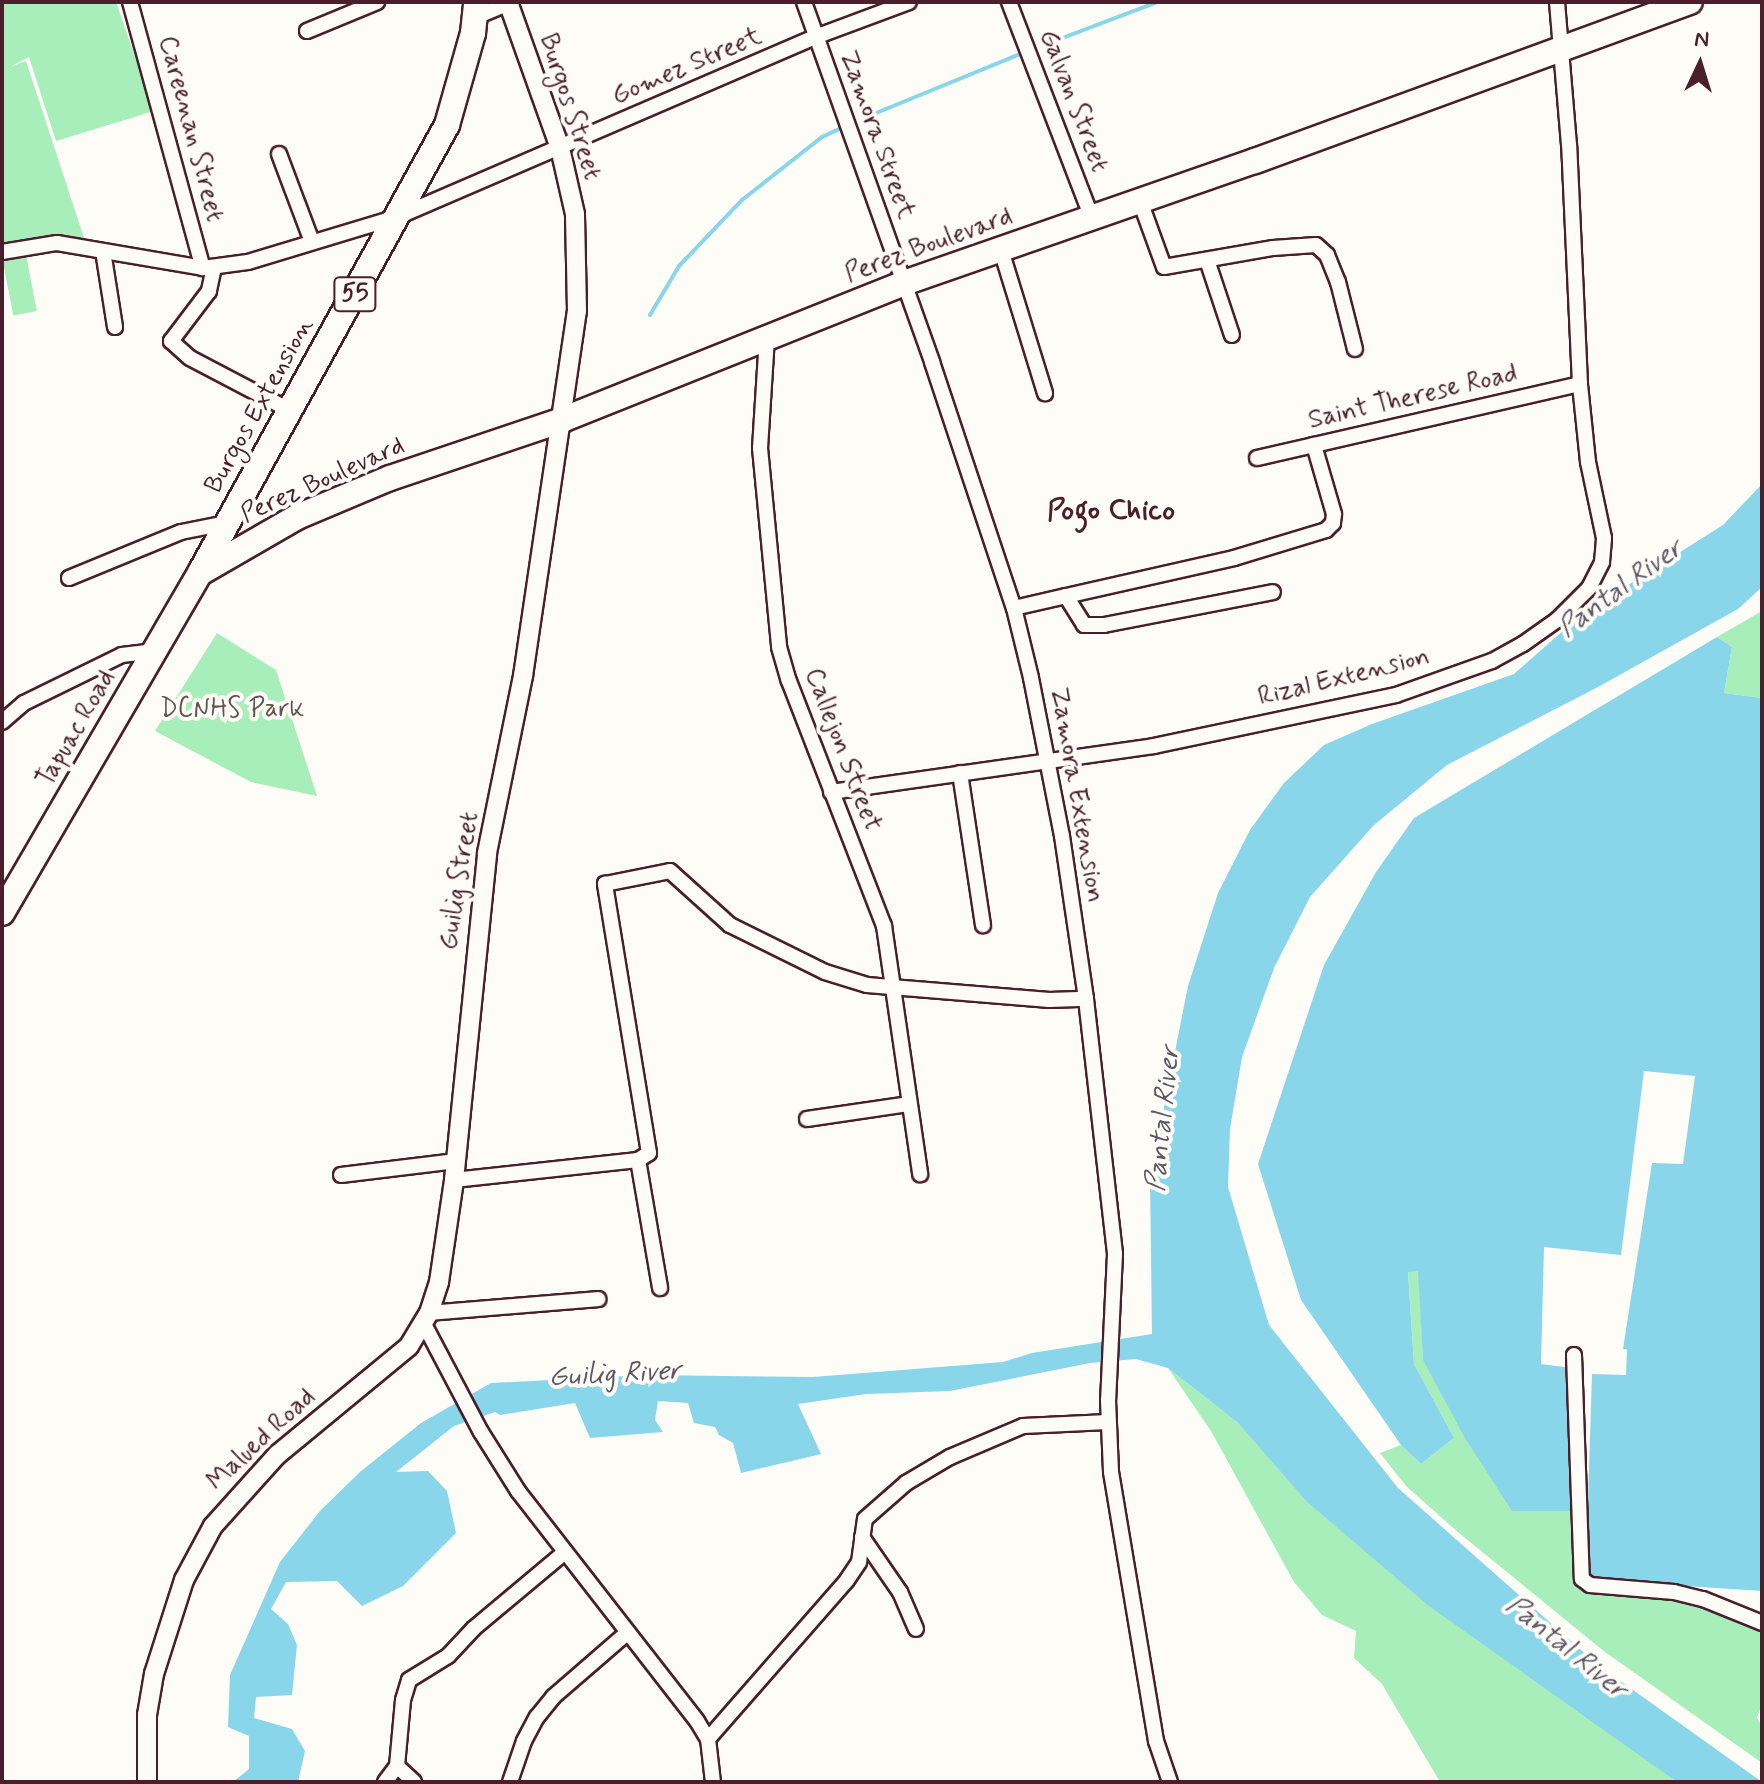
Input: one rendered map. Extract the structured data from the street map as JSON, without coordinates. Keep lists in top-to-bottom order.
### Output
{
  "streets": {
    "main road": [
      "Perez Boulevard",
      "55",
      "Burgos Extension",
      "Tapuac Road"
    ],
    "street": [
      "Gomez Street",
      "Galvan Street",
      "Burgos Street",
      "Careenan Street",
      "Zamora Street",
      "Saint Therese Road",
      "Rizal Extension",
      "Callejon Street",
      "Zamora Extension",
      "Guilig Street",
      "Malued Road"
    ]
  },
  "crossings": [
    ["Gomez Street", "Burgos Street"],
    ["Gomez Street", "Careenan Street"],
    ["Gomez Street", "Zamora Street"],
    ["Gomez Street", "Burgos Extension"],
    ["Galvan Street", "Perez Boulevard"],
    ["Burgos Street", "Perez Boulevard"],
    ["Burgos Street", "Guilig Street"],
    ["Zamora Street", "Perez Boulevard"],
    ["Zamora Street", "Zamora Extension"],
    ["Perez Boulevard", "Burgos Extension"],
    ["Perez Boulevard", "Rizal Extension"],
    ["Perez Boulevard", "Tapuac Road"],
    ["Perez Boulevard", "Callejon Street"],
    ["Perez Boulevard", "Zamora Extension"],
    ["Perez Boulevard", "Guilig Street"],
    ["Saint Therese Road", "Rizal Extension"],
    ["Burgos Extension", "Tapuac Road"],
    ["Rizal Extension", "Callejon Street"],
    ["Rizal Extension", "Zamora Extension"],
    ["Guilig Street", "Malued Road"]
  ],
  "districts": ["Pogo Chico"],
  "water": ["Pantal River", "Guilig River"],
  "parks": ["DCNHS Park"],
  "north": "top"
}
